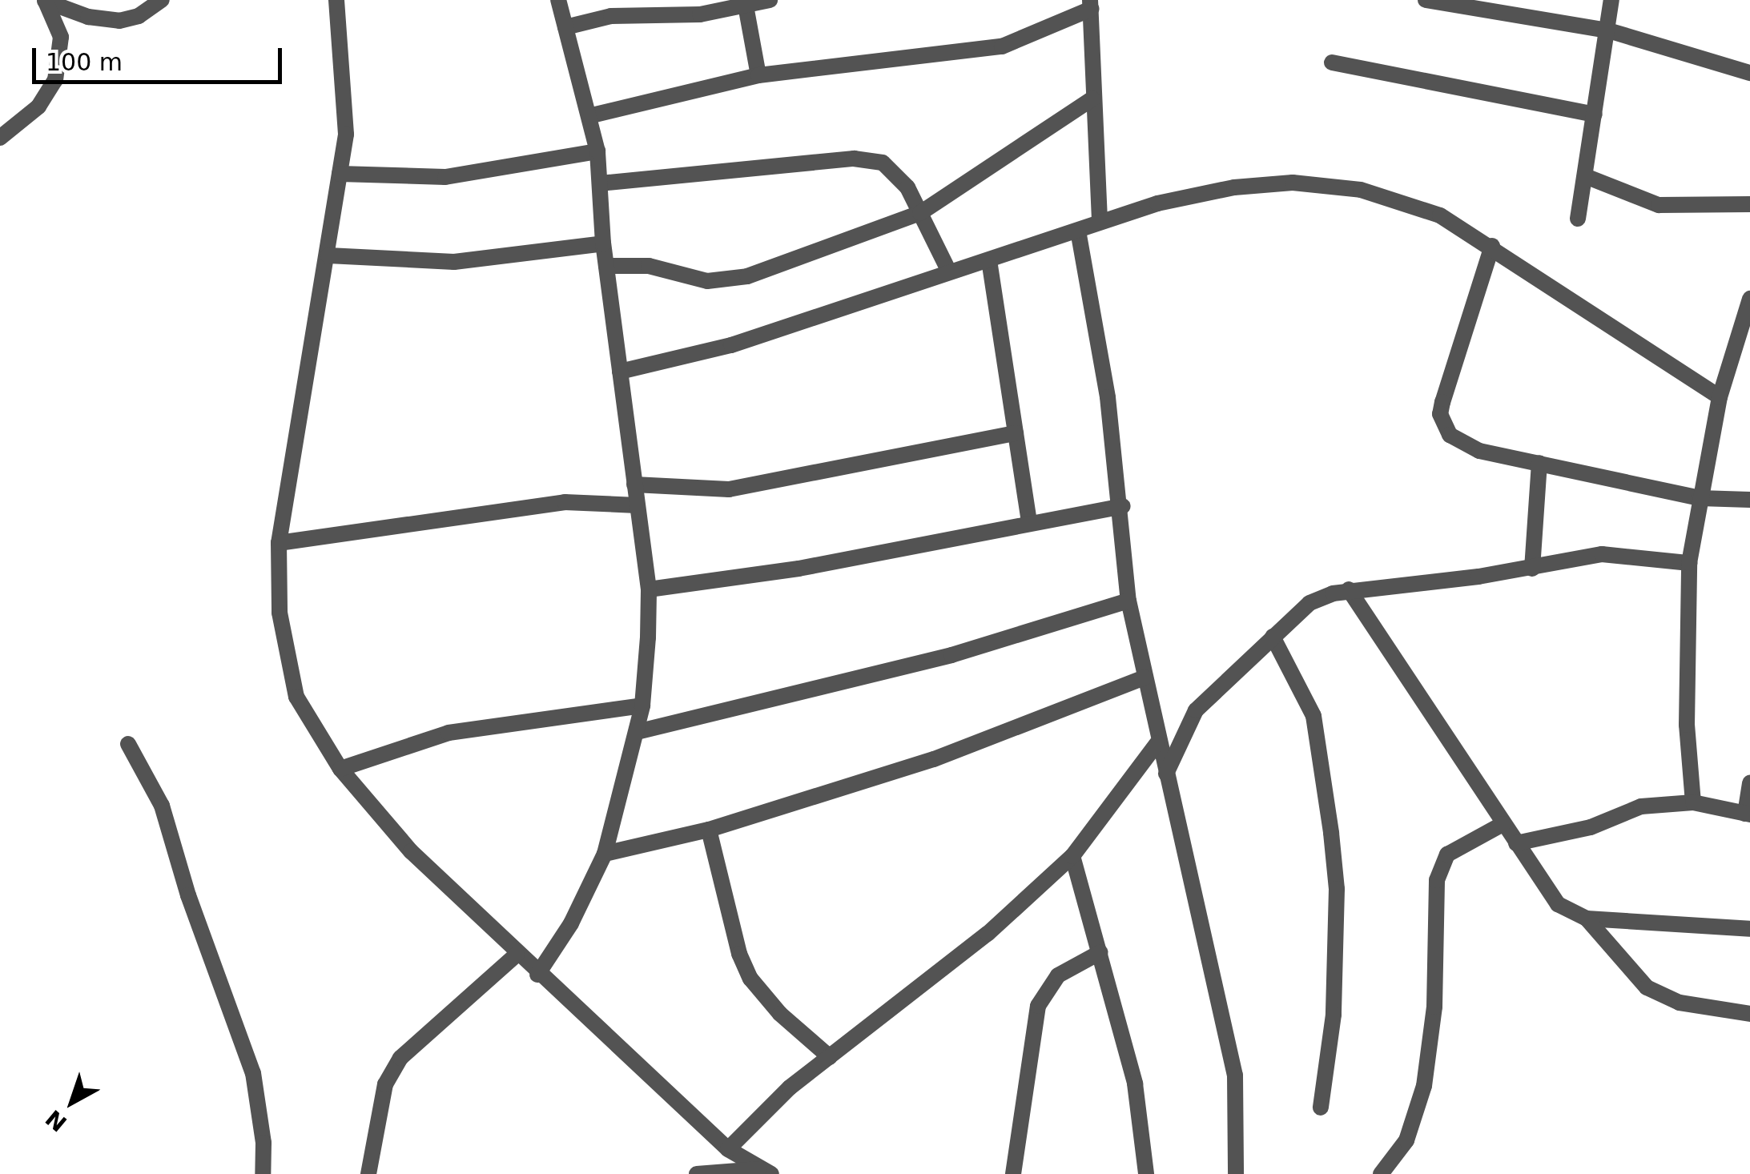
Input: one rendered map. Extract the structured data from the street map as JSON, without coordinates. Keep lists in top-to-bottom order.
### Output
{
  "scale_bar": "100 m",
  "north": "bottom left"
}
